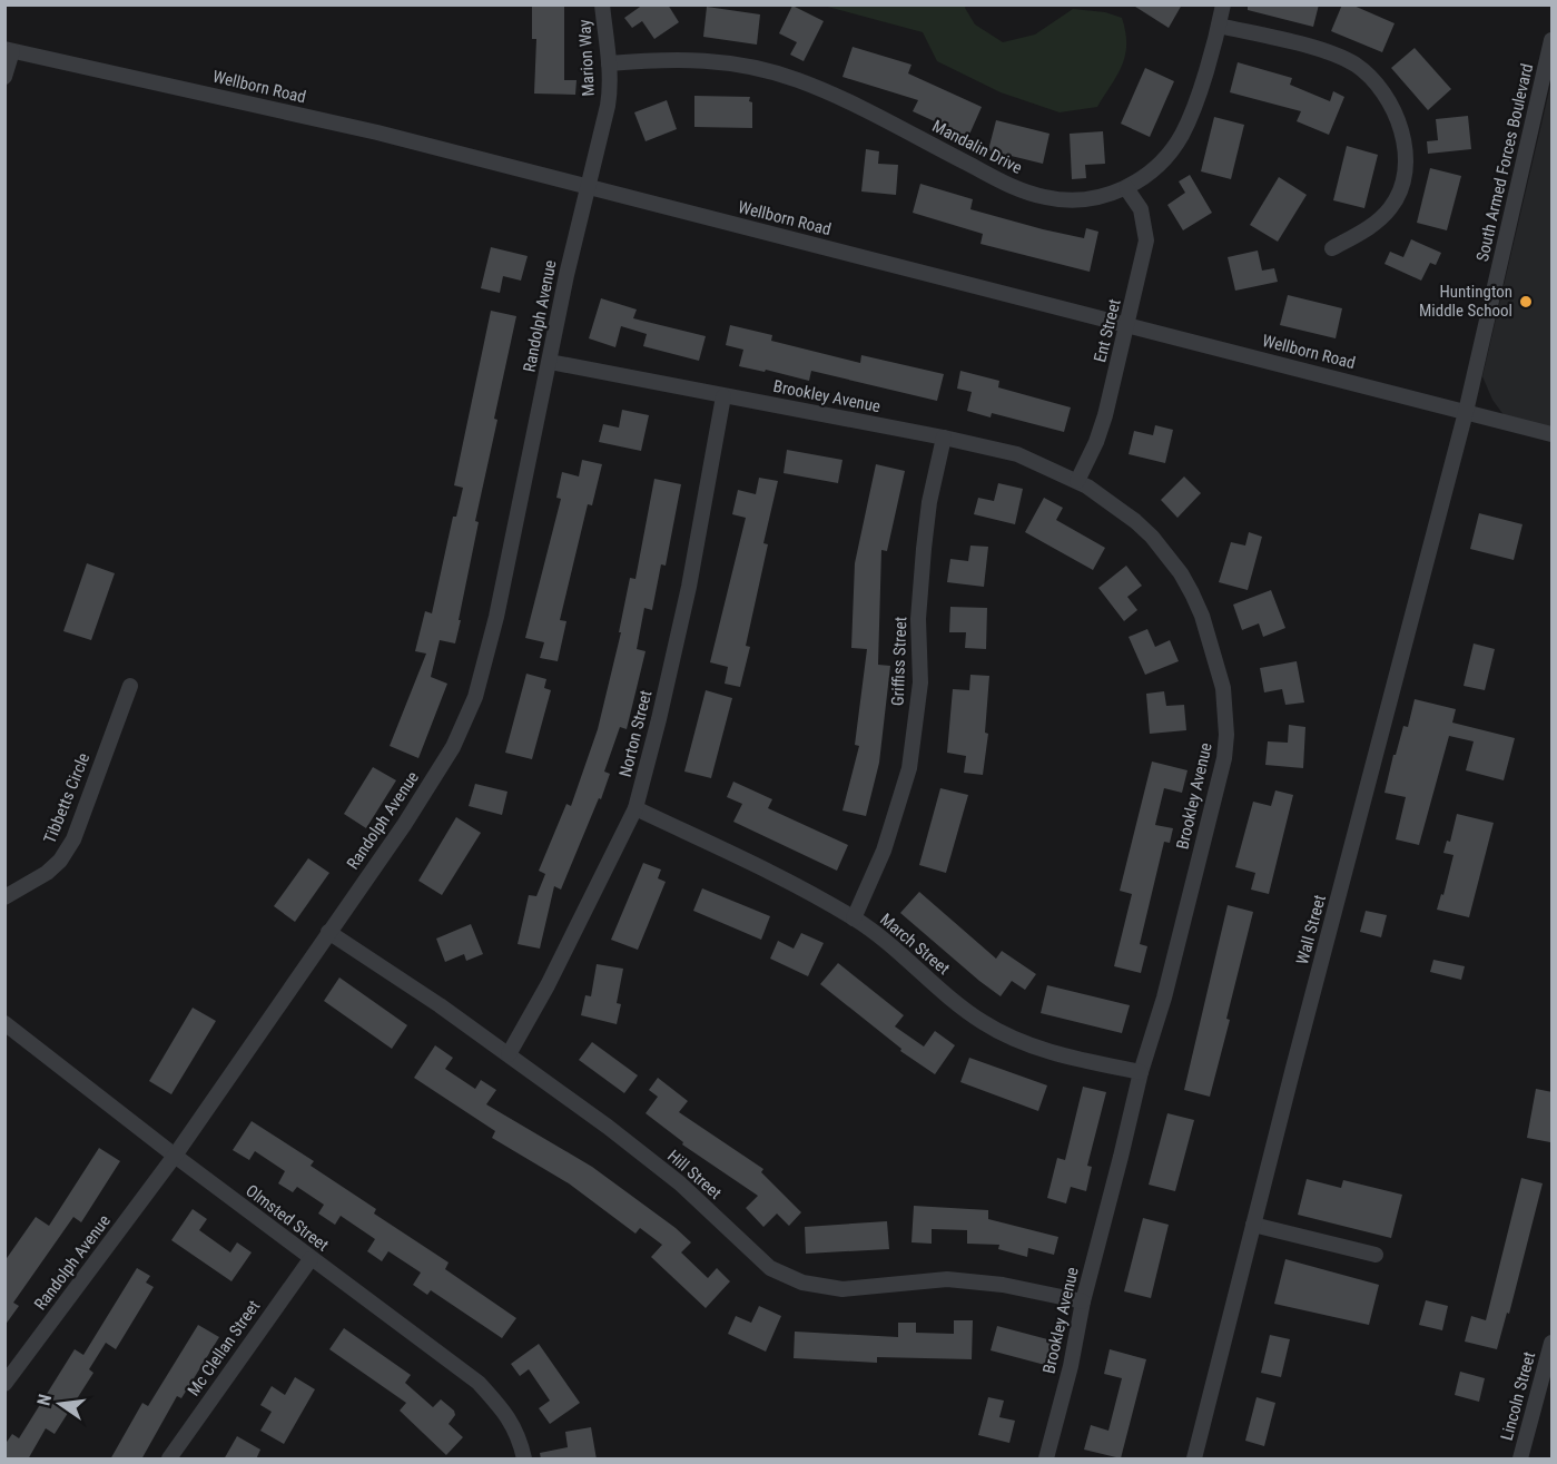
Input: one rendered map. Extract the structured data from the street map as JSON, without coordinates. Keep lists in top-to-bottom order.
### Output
{
  "streets": {
    "street": [
      "Marion Way",
      "Wellborn Road",
      "Mandalin Drive",
      "South Armed Forces Boulevard",
      "Randolph Avenue",
      "Ent Street",
      "Brookley Avenue",
      "Griffiss Street",
      "Norton Street",
      "Tibbetts Circle",
      "Wall Street",
      "March Street",
      "Hill Street",
      "Olmsted Street",
      "Mc Clellan Street",
      "Lincoln Street"
    ]
  },
  "crossings": [
    ["Marion Way", "Wellborn Road"],
    ["Marion Way", "Mandalin Drive"],
    ["Marion Way", "Randolph Avenue"],
    ["Wellborn Road", "South Armed Forces Boulevard"],
    ["Wellborn Road", "Randolph Avenue"],
    ["Wellborn Road", "Ent Street"],
    ["Wellborn Road", "Wall Street"],
    ["Mandalin Drive", "Ent Street"],
    ["South Armed Forces Boulevard", "Wall Street"],
    ["Randolph Avenue", "Brookley Avenue"],
    ["Randolph Avenue", "Hill Street"],
    ["Randolph Avenue", "Olmsted Street"],
    ["Ent Street", "Brookley Avenue"],
    ["Brookley Avenue", "Griffiss Street"],
    ["Brookley Avenue", "Norton Street"],
    ["Brookley Avenue", "March Street"],
    ["Brookley Avenue", "Hill Street"],
    ["Griffiss Street", "March Street"],
    ["Norton Street", "March Street"],
    ["Norton Street", "Hill Street"],
    ["Olmsted Street", "Mc Clellan Street"]
  ],
  "places": ["Huntington Middle School"],
  "north": "left"
}
